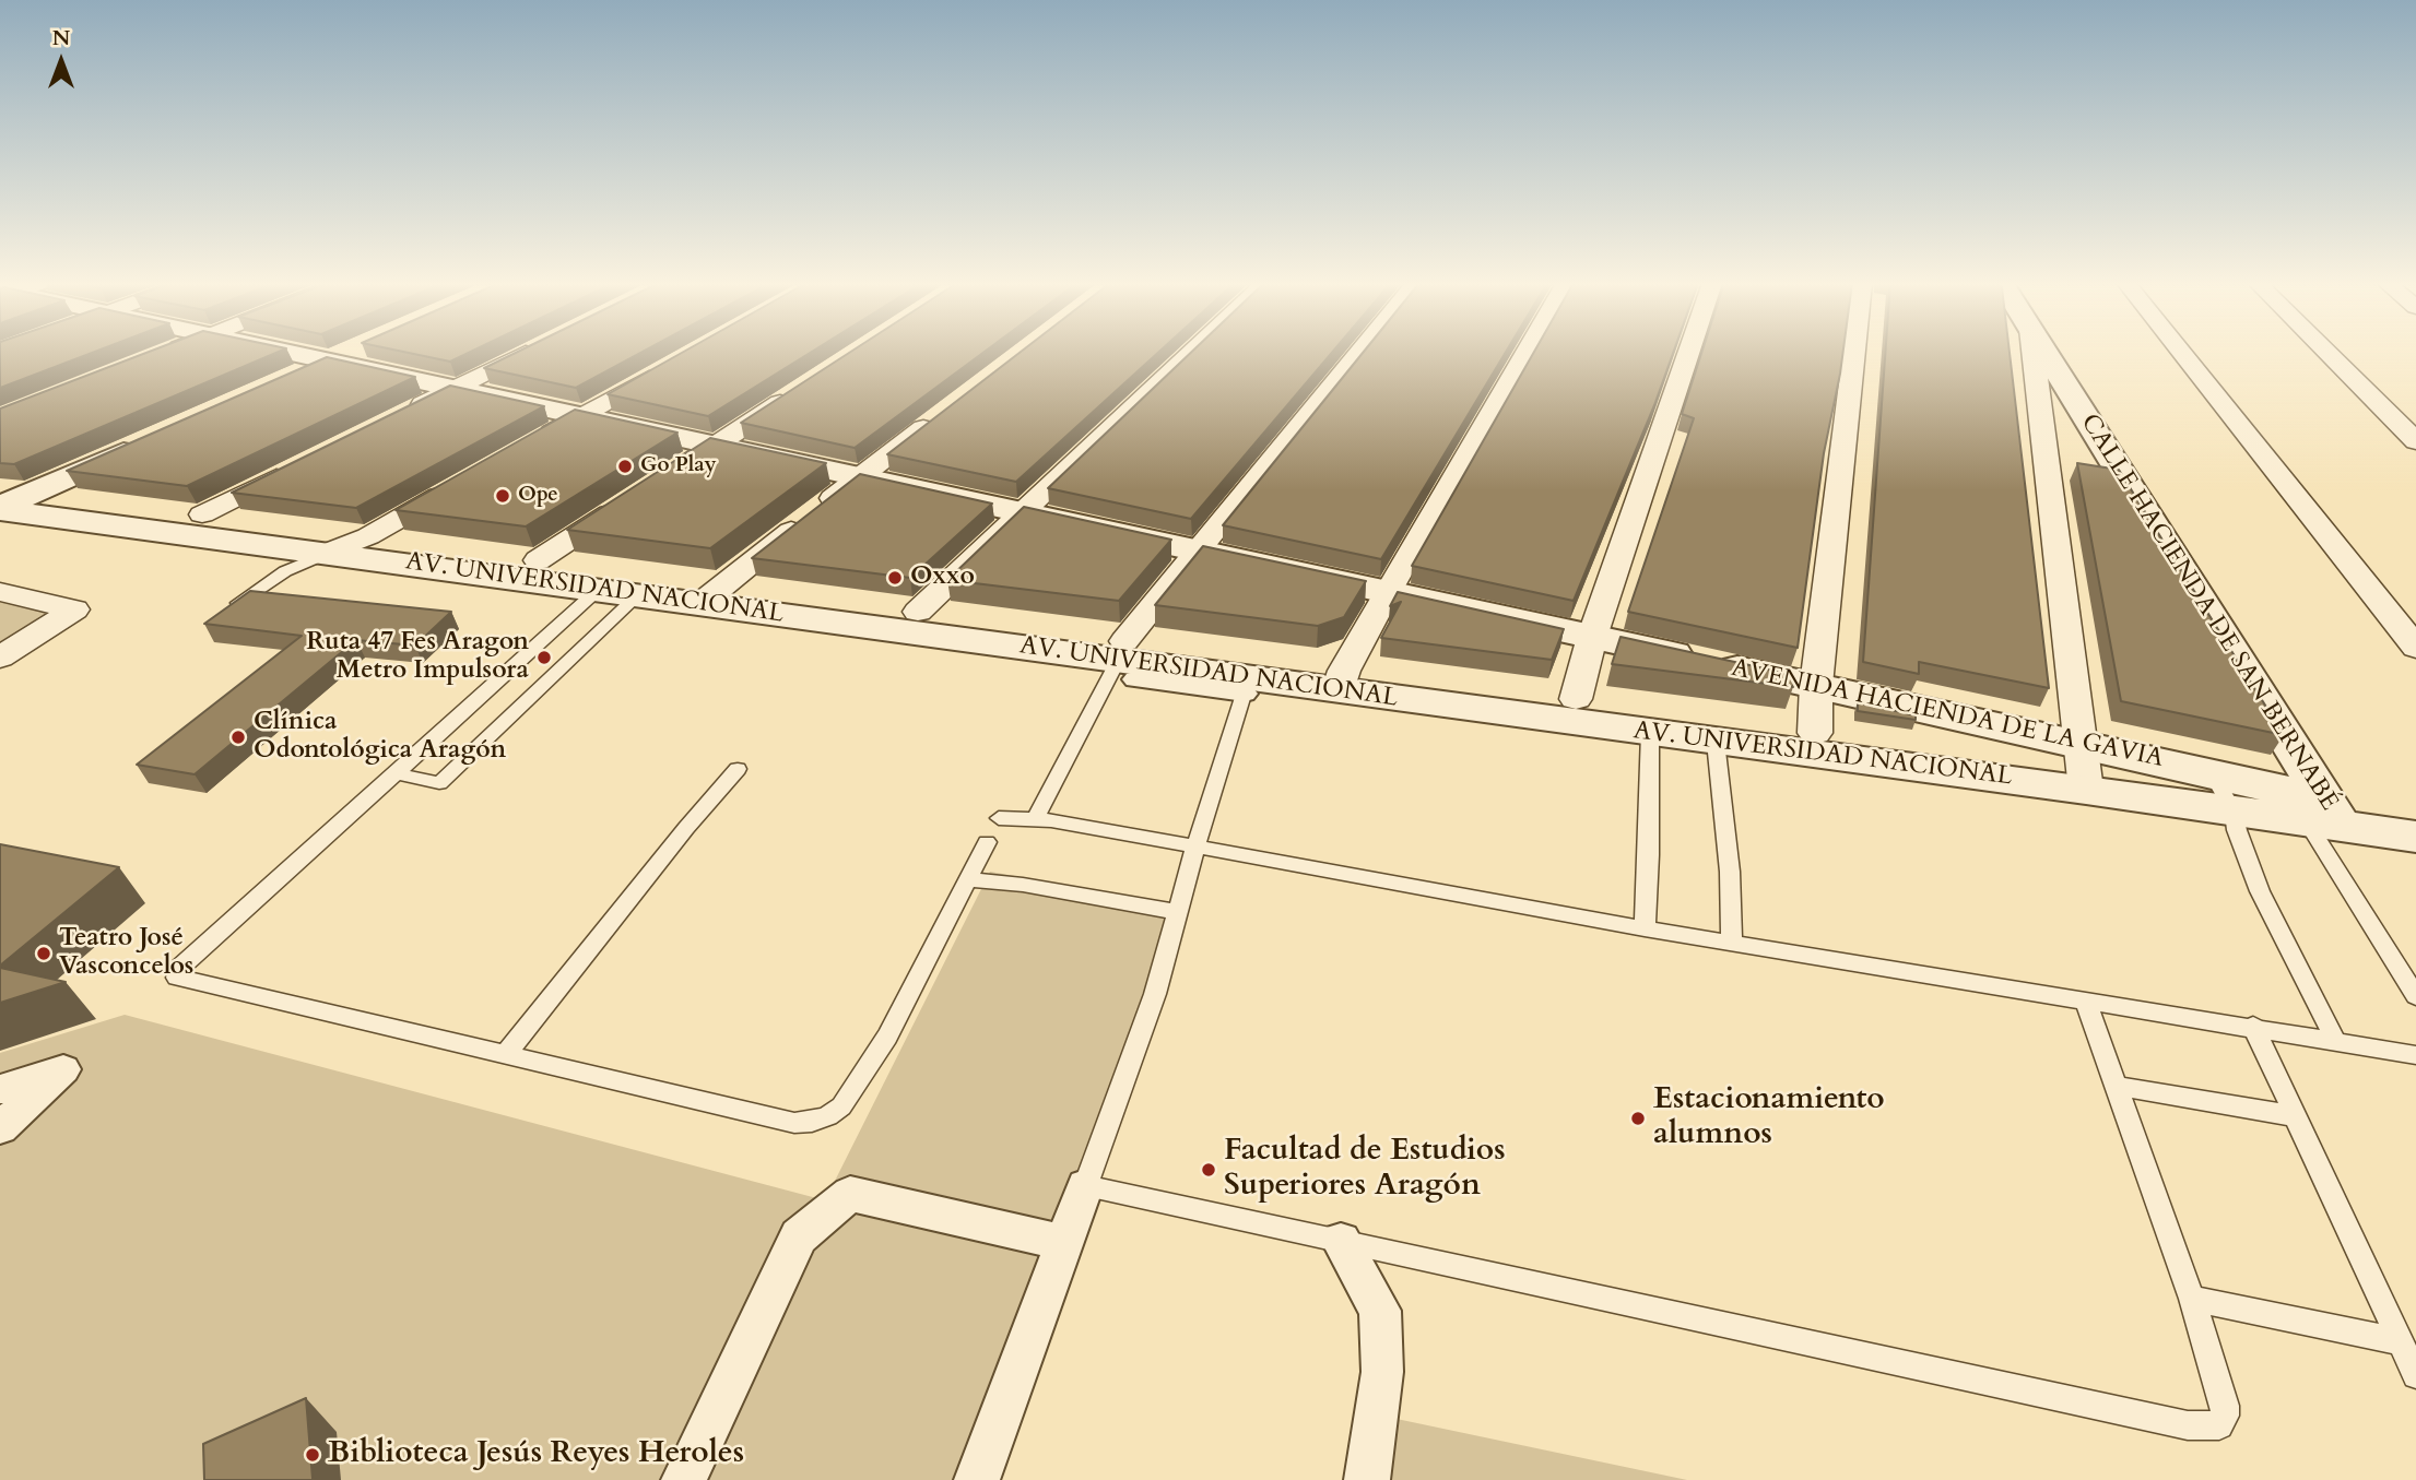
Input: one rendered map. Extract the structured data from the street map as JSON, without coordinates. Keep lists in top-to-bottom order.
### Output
{
  "streets": {
    "street": ["AV. UNIVERSIDAD NACIONAL", "CALLE HACIENDA DE SAN BERNABÉ", "AVENIDA HACIENDA DE LA GAVIA"]
  },
  "crossings": [
    ["AV. UNIVERSIDAD NACIONAL", "CALLE HACIENDA DE SAN BERNABÉ"],
    ["AV. UNIVERSIDAD NACIONAL", "AVENIDA HACIENDA DE LA GAVIA"],
    ["CALLE HACIENDA DE SAN BERNABÉ", "AVENIDA HACIENDA DE LA GAVIA"]
  ],
  "places": [
    "Go Play",
    "Ope",
    "Oxxo",
    "Ruta 47 Fes Aragon Metro Impulsora",
    "Clínica Odontológica Aragón",
    "Teatro José Vasconcelos",
    "Estacionamiento alumnos",
    "Facultad de Estudios Superiores Aragón",
    "Biblioteca Jesús Reyes Heroles"
  ],
  "north": "top"
}
